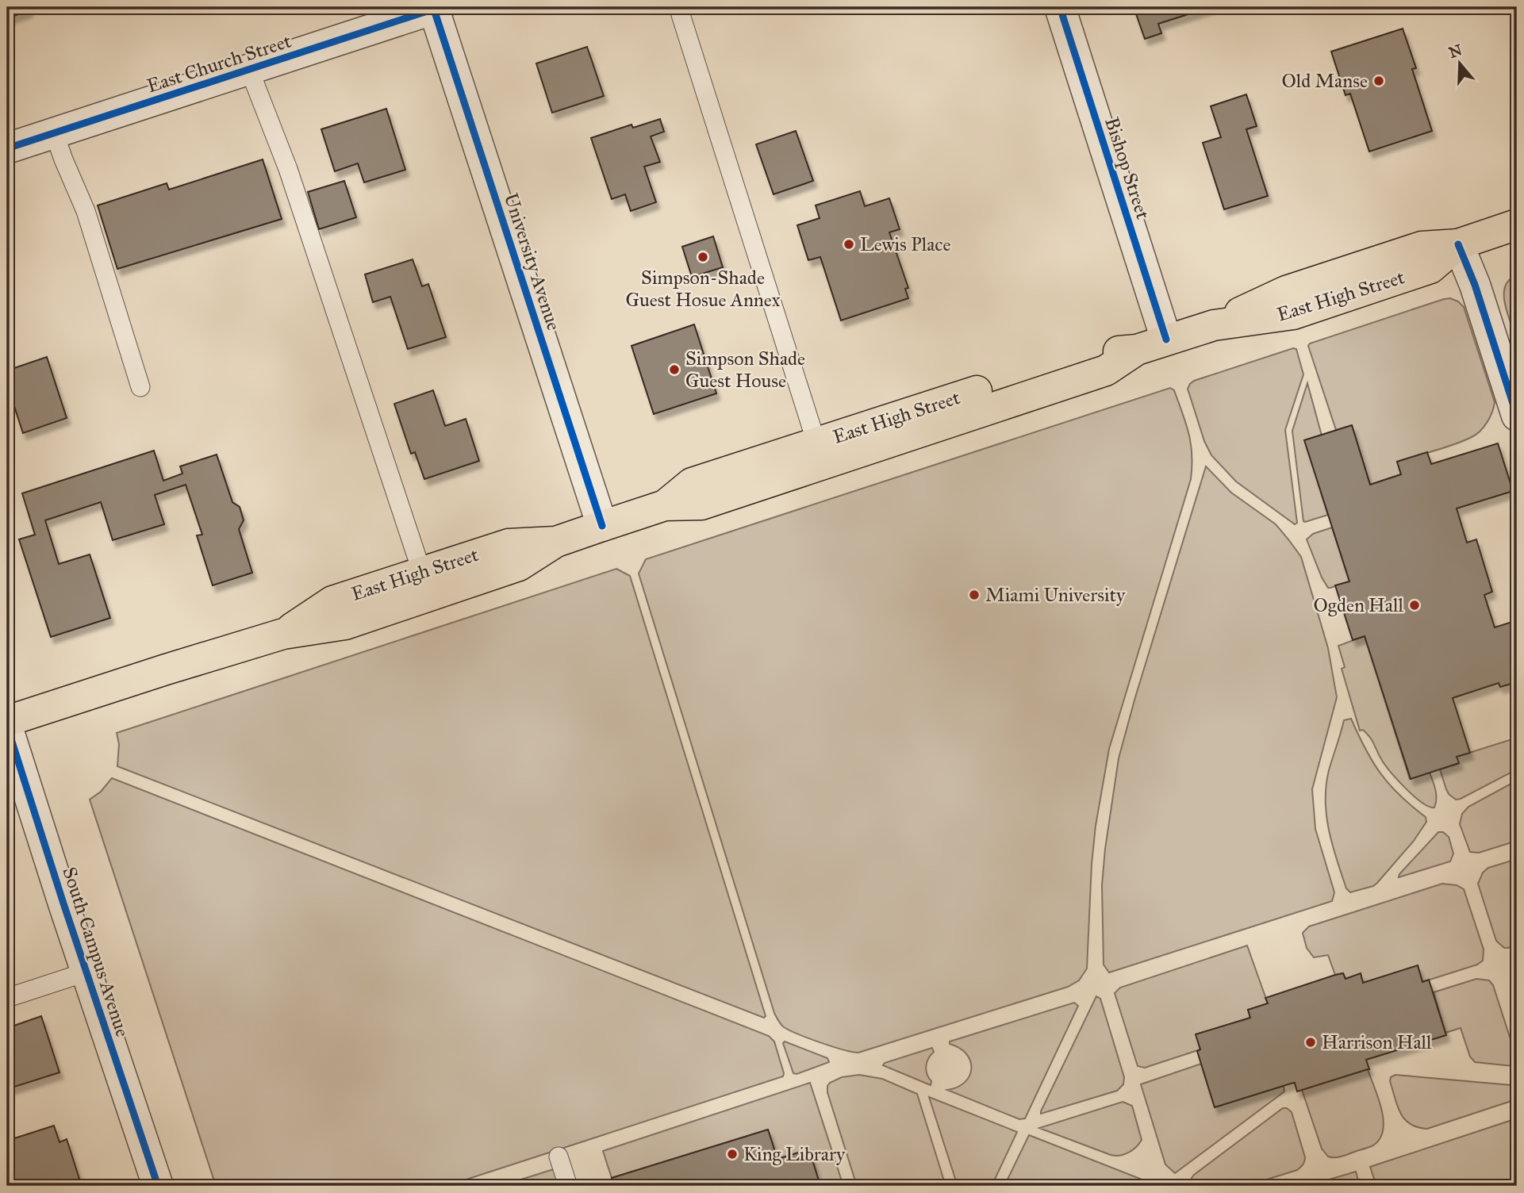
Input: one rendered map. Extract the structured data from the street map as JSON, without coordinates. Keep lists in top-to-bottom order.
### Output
{
  "streets": {
    "highway": ["East High Street"],
    "street": [
      "East Church Street",
      "Bishop Street",
      "University Avenue",
      "South Campus Avenue"
    ]
  },
  "crossings": [
    ["East Church Street", "University Avenue"],
    ["Bishop Street", "East High Street"],
    ["University Avenue", "East High Street"]
  ],
  "places": [
    "Old Manse",
    "Lewis Place",
    "Simpson-Shade Guest Hosue Annex",
    "Simpson Shade Guest House",
    "Miami University",
    "Ogden Hall",
    "Harrison Hall",
    "King Library"
  ],
  "north": "top"
}
